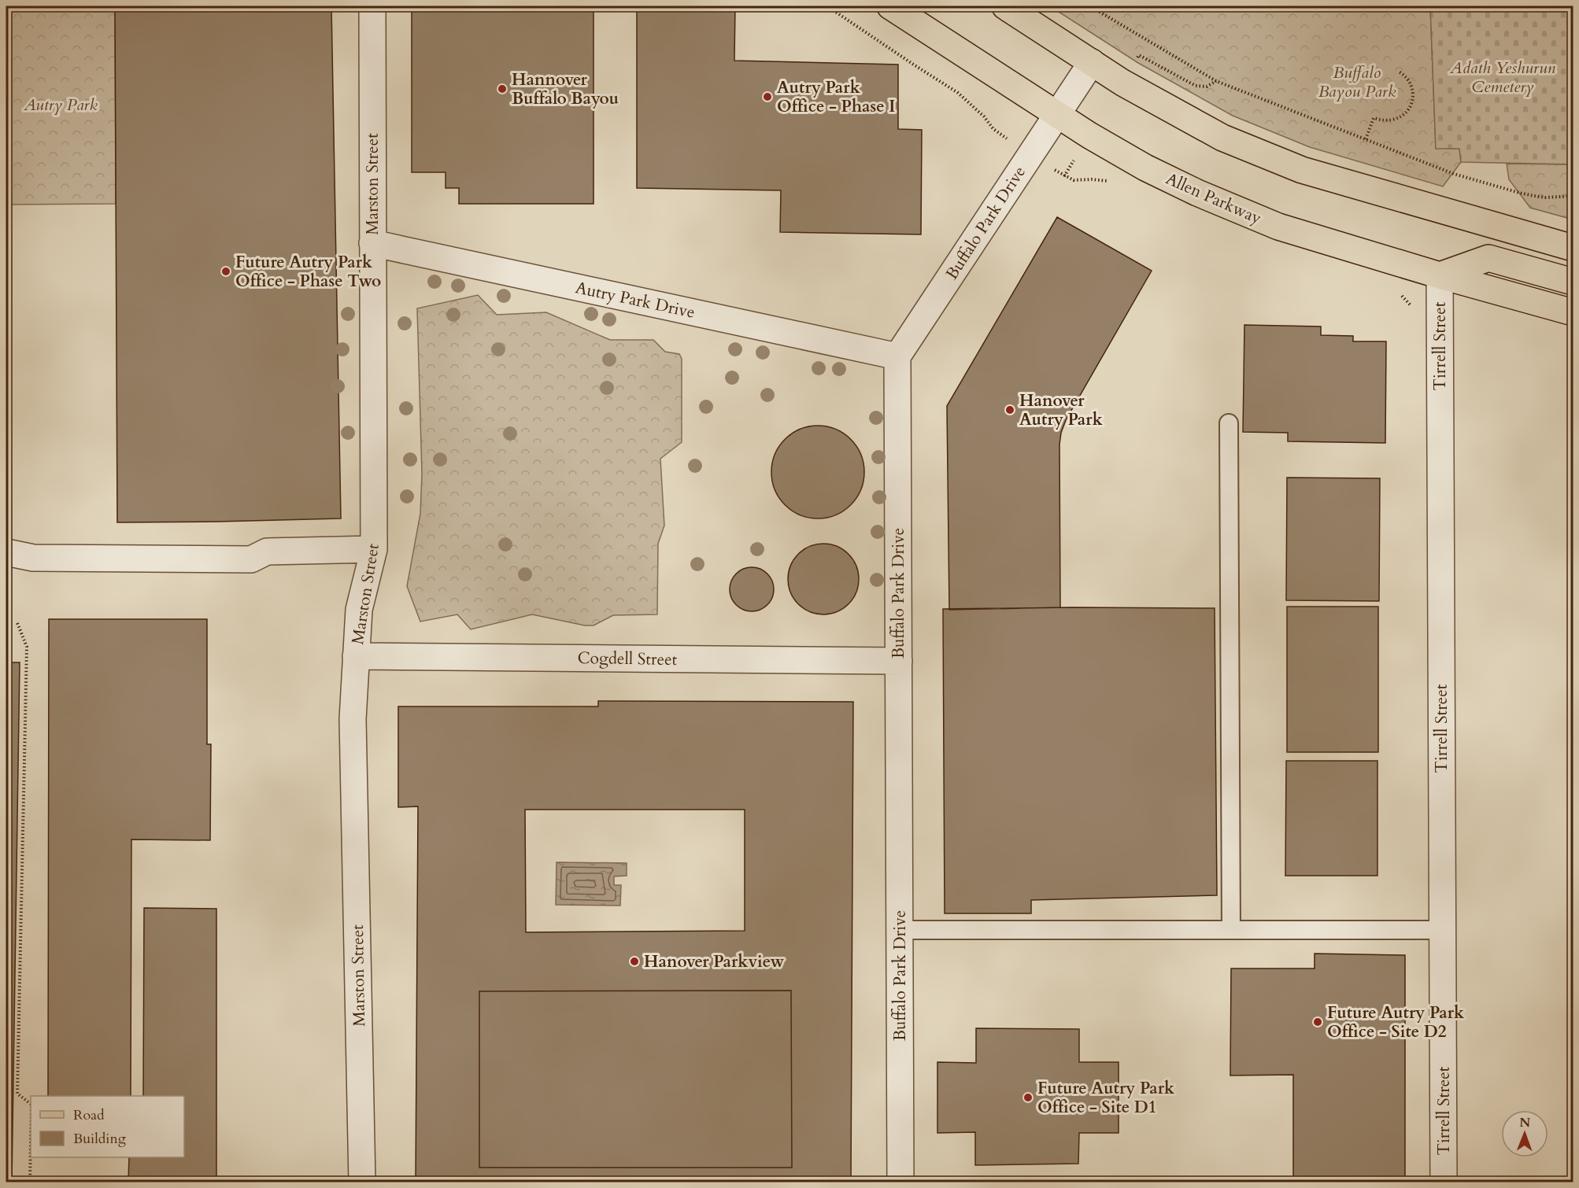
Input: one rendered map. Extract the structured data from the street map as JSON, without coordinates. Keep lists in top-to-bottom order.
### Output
{
  "streets": {
    "main road": ["Allen Parkway"],
    "street": [
      "Marston Street",
      "Buffalo Park Drive",
      "Autry Park Drive",
      "Tirrell Street",
      "Cogdell Street"
    ]
  },
  "crossings": [
    ["Marston Street", "Autry Park Drive"],
    ["Marston Street", "Cogdell Street"],
    ["Allen Parkway", "Buffalo Park Drive"],
    ["Allen Parkway", "Tirrell Street"],
    ["Buffalo Park Drive", "Autry Park Drive"],
    ["Buffalo Park Drive", "Cogdell Street"]
  ],
  "parks": ["Adath Yeshurun Cemetery", "Buffalo Bayou Park", "Autry Park"],
  "places": [
    "Hannover Buffalo Bayou",
    "Autry Park Office - Phase I",
    "Future Autry Park Office - Phase Two",
    "Hanover Autry Park",
    "Hanover Parkview",
    "Future Autry Park Office - Site D2",
    "Future Autry Park Office - Site D1"
  ],
  "legend": ["Road", "Building"],
  "north": "top"
}
